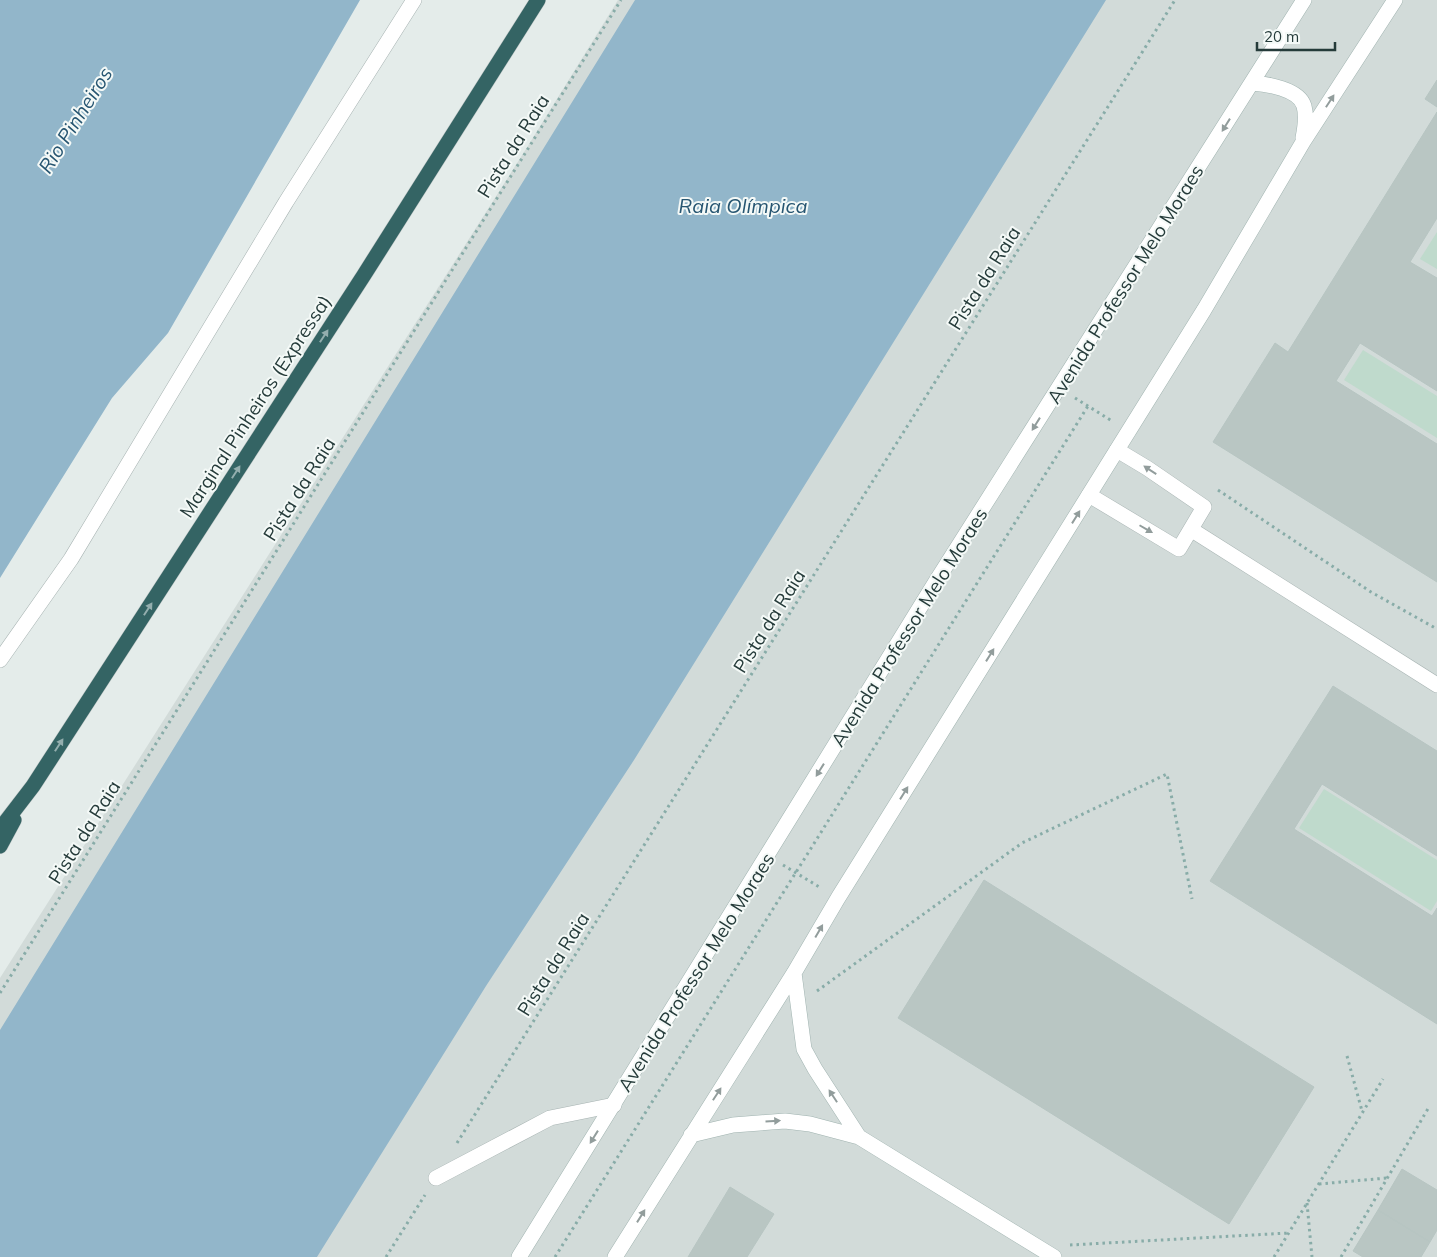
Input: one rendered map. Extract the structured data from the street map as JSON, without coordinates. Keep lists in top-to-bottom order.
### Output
{
  "streets": {
    "highway": ["Marginal Pinheiros (Expressa)"],
    "street": ["Avenida Professor Melo Moraes"],
    "path": ["Pista da Raia"]
  },
  "one_way": ["Marginal Pinheiros (Expressa)"],
  "water": ["Rio Pinheiros", "Raia Olímpica"],
  "scale_bar": "20 m"
}
